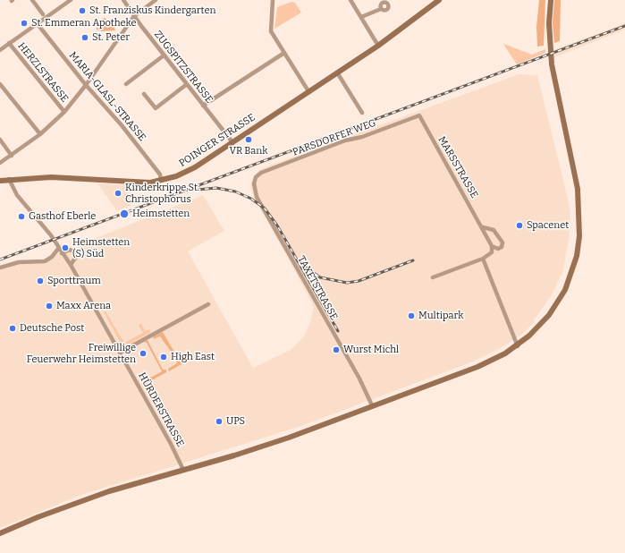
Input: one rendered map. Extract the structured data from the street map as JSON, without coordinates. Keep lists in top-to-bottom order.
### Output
{
  "streets": {
    "street": [
      "ZUGSPITZSTRASSE",
      "HERZLSTRASSE",
      "MARIA-GLASL-STRASSE",
      "PARSDORFER WEG",
      "POINGER STRASSE",
      "MARSSTRASSE",
      "TAXETSTRASSE",
      "HÜRDERSTRASSE"
    ]
  },
  "crossings": [
    ["ZUGSPITZSTRASSE", "POINGER STRASSE"],
    ["MARIA-GLASL-STRASSE", "POINGER STRASSE"],
    ["PARSDORFER WEG", "MARSSTRASSE"],
    ["PARSDORFER WEG", "TAXETSTRASSE"],
    ["POINGER STRASSE", "HÜRDERSTRASSE"]
  ],
  "places": [
    "St. Franziskus Kindergarten",
    "St. Emmeran Apotheke",
    "St. Peter",
    "VR Bank",
    "Kinderkrippe St. Christophorus",
    "Heimstetten",
    "Gasthof Eberle",
    "Spacenet",
    "Heimstetten (S) Süd",
    "Sporttraum",
    "Maxx Arena",
    "Multipark",
    "Deutsche Post",
    "Wurst Michl",
    "Freiwillige Feuerwehr Heimstetten",
    "High East",
    "UPS"
  ]
}
